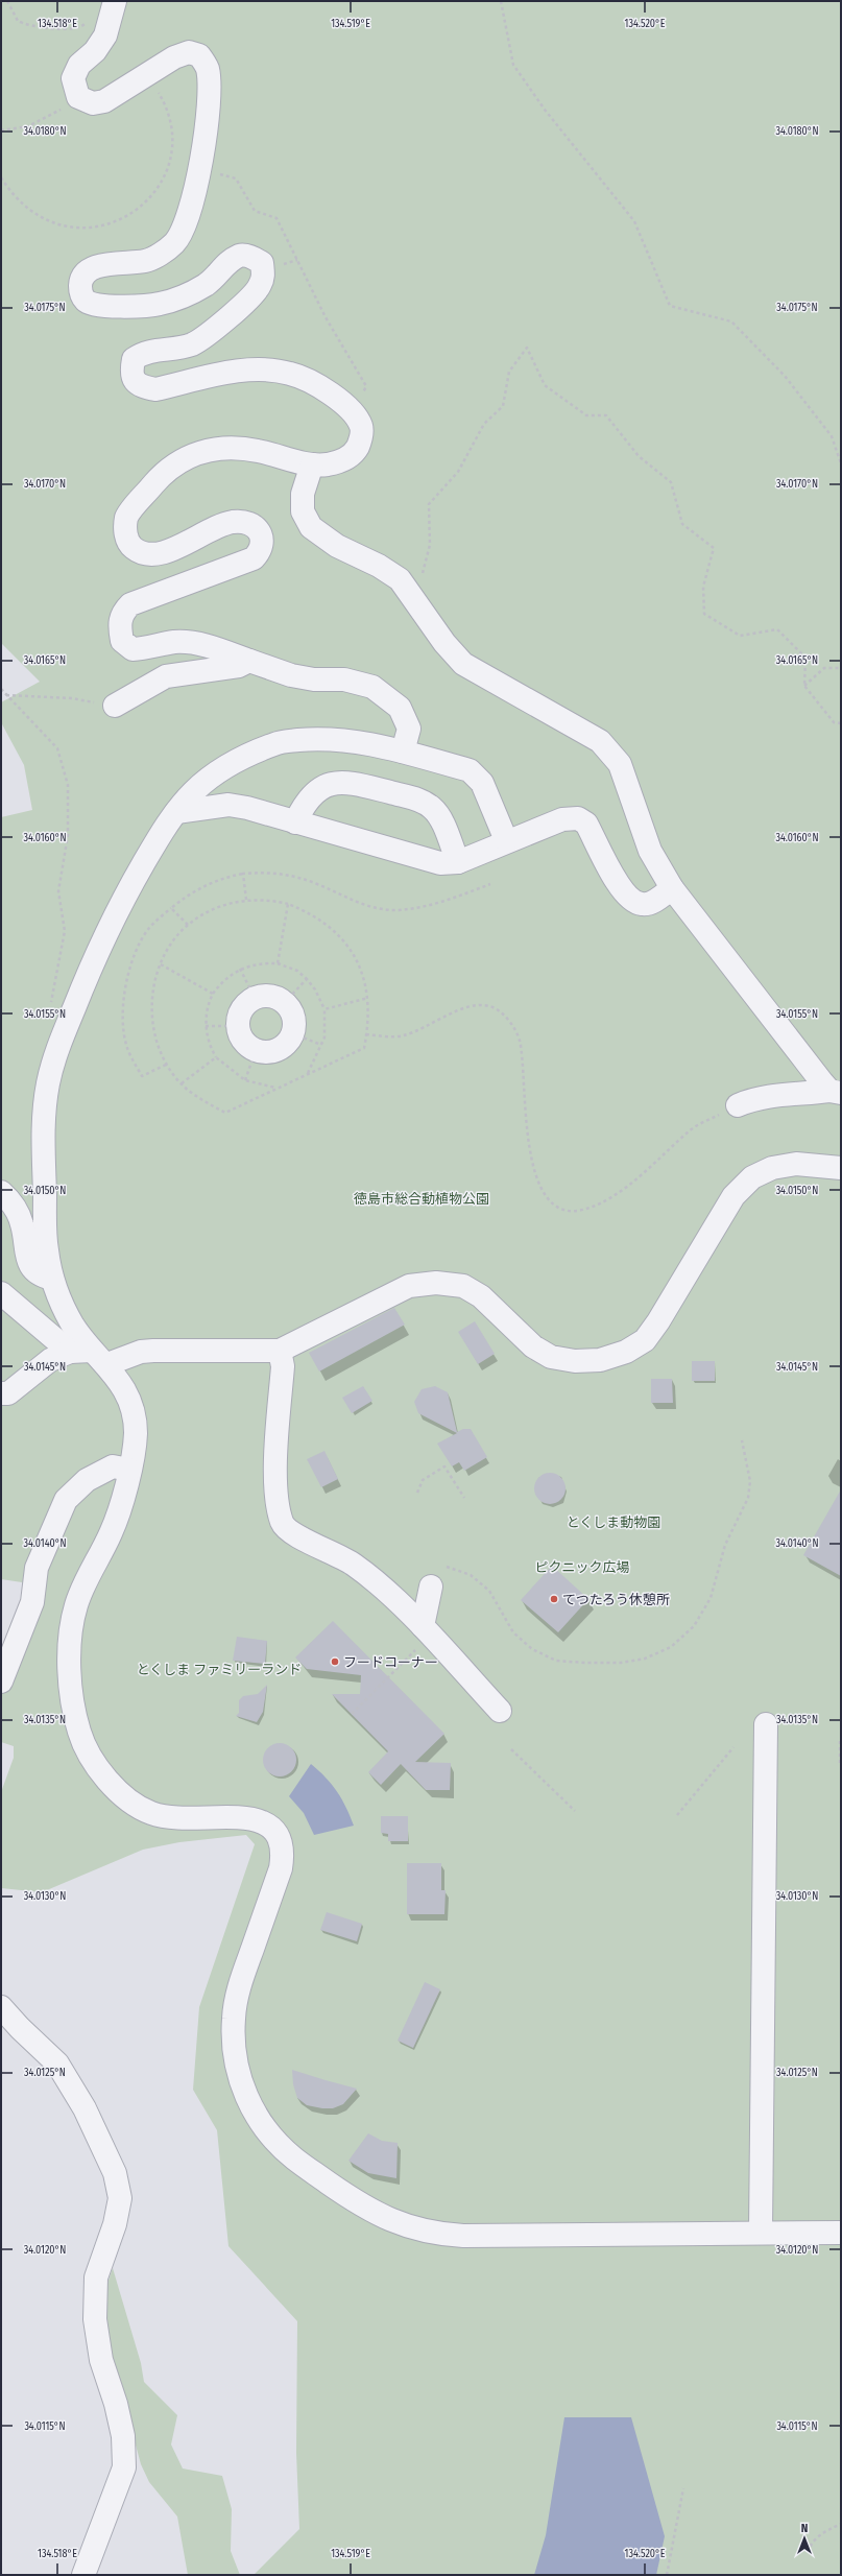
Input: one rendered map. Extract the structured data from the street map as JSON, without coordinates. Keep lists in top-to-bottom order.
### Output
{
  "parks": [
    "徳島市総合動植物公園",
    "とくしま動物園",
    "ピクニック広場",
    "とくしま ファミリーランド"
  ],
  "places": ["てつたろう休憩所", "フードコーナー"],
  "north": "top",
  "coordinates": [
    "134.518°E",
    "134.519°E",
    "134.520°E",
    "34.0180°N",
    "34.0175°N",
    "34.0170°N",
    "34.0165°N",
    "34.0160°N",
    "34.0155°N",
    "34.0150°N",
    "34.0145°N",
    "34.0140°N",
    "34.0135°N",
    "34.0130°N",
    "34.0125°N",
    "34.0120°N",
    "34.0115°N"
  ]
}
